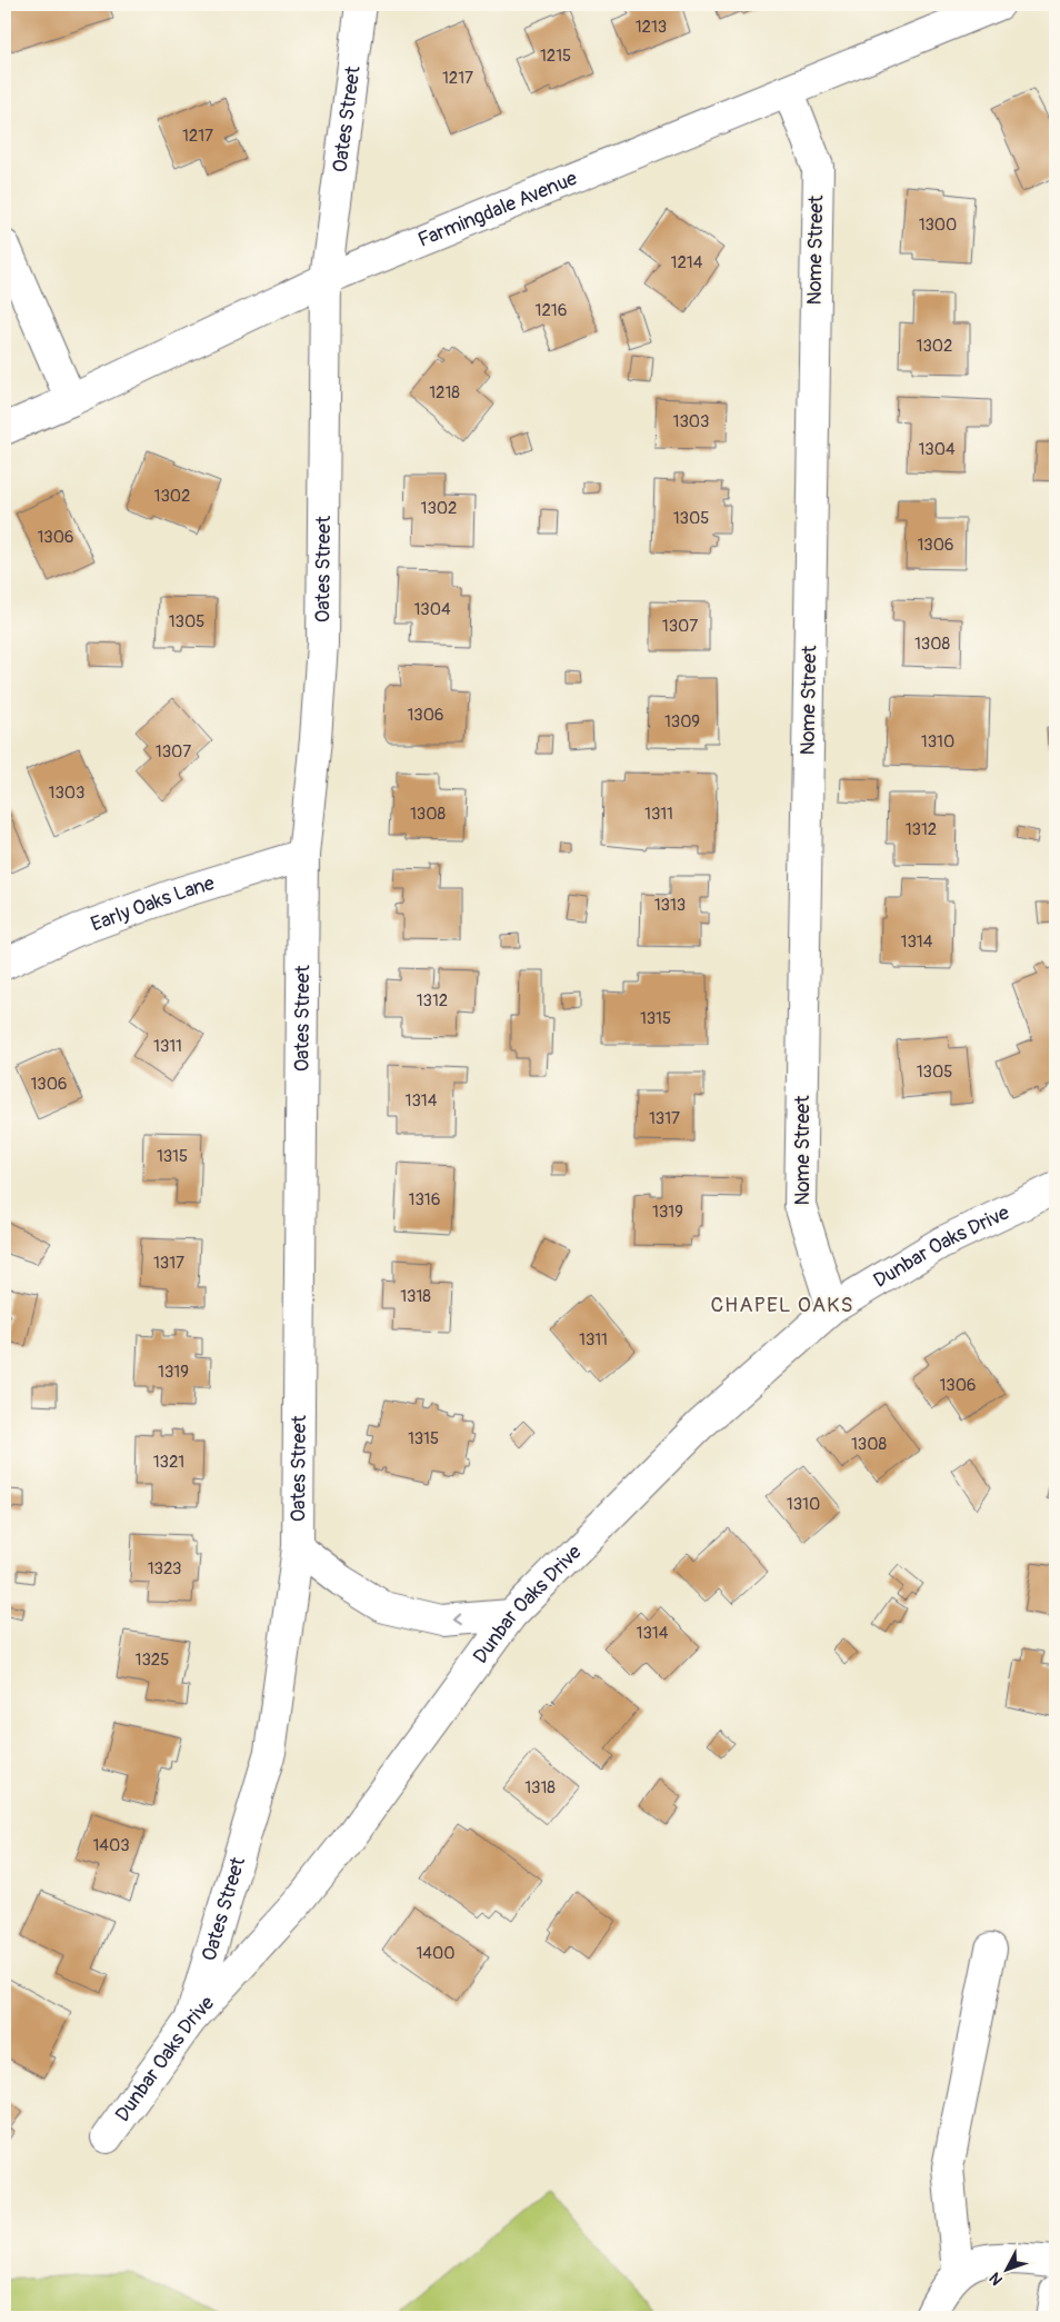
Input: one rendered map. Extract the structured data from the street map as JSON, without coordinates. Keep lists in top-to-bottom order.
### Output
{
  "streets": {
    "street": [
      "Oates Street",
      "Farmingdale Avenue",
      "Nome Street",
      "Early Oaks Lane",
      "Dunbar Oaks Drive"
    ]
  },
  "crossings": [
    ["Oates Street", "Farmingdale Avenue"],
    ["Oates Street", "Early Oaks Lane"],
    ["Oates Street", "Dunbar Oaks Drive"],
    ["Farmingdale Avenue", "Nome Street"],
    ["Nome Street", "Dunbar Oaks Drive"]
  ],
  "districts": ["CHAPEL OAKS"],
  "house_numbers": [
    "1213",
    "1215",
    "1217",
    "1217",
    "1300",
    "1214",
    "1216",
    "1302",
    "1218",
    "1303",
    "1304",
    "1302",
    "1302",
    "1305",
    "1306",
    "1306",
    "1304",
    "1305",
    "1307",
    "1308",
    "1306",
    "1309",
    "1310",
    "1307",
    "1303",
    "1308",
    "1311",
    "1312",
    "1313",
    "1314",
    "1312",
    "1315",
    "1311",
    "1305",
    "1306",
    "1314",
    "1317",
    "1315",
    "1316",
    "1319",
    "1317",
    "1318",
    "1311",
    "1319",
    "1306",
    "1315",
    "1308",
    "1321",
    "1310",
    "1323",
    "1314",
    "1325",
    "1318",
    "1403",
    "1400"
  ],
  "north": "bottom left"
}
